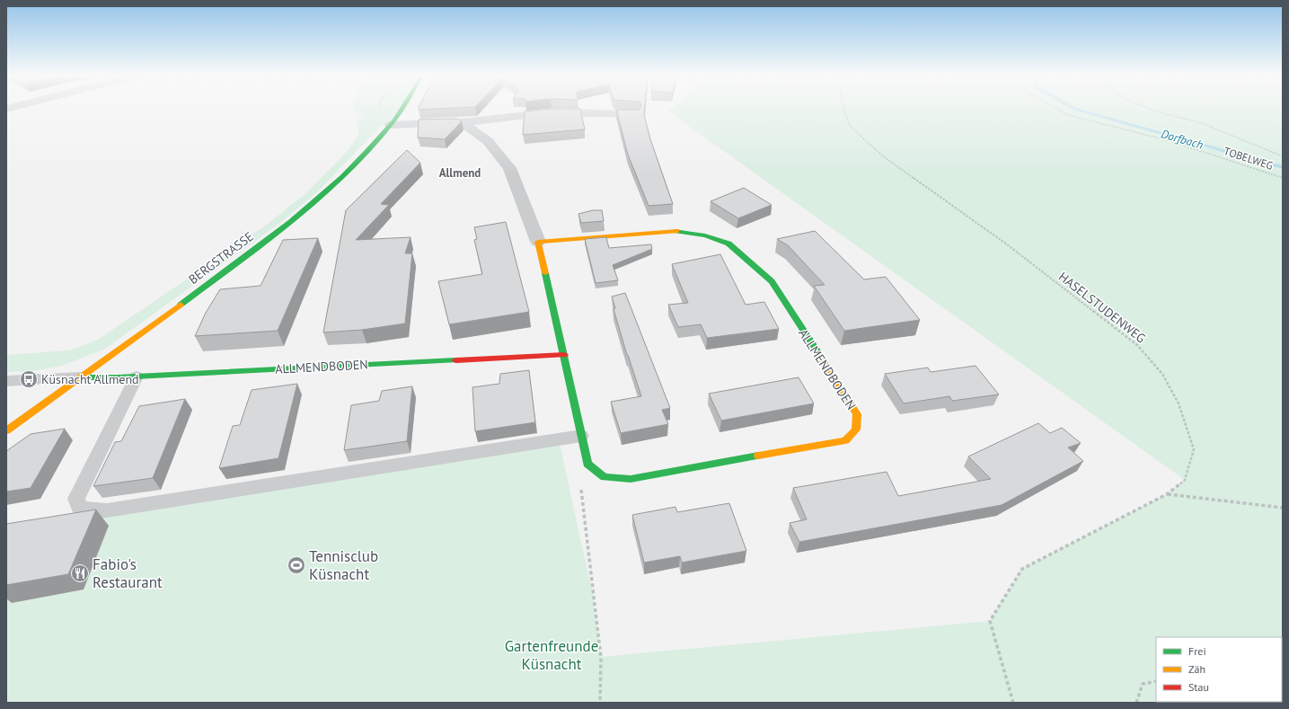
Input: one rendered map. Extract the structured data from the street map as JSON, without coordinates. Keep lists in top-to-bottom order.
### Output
{
  "streets": {
    "street": ["BERGSTRASSE", "ALLMENDBODEN"],
    "path": ["TOBELWEG", "HASELSTUDENWEG"]
  },
  "crossings": [
    ["BERGSTRASSE", "ALLMENDBODEN"]
  ],
  "districts": ["Allmend"],
  "water": ["Dorfbach"],
  "parks": ["Gartenfreunde Küsnacht"],
  "places": {
    "bus stop": ["Küsnacht Allmend"],
    "sports": ["Tennisclub Küsnacht"],
    "restaurant": ["Fabio's Restaurant"]
  },
  "legend": ["Frei", "Zäh", "Stau"]
}
